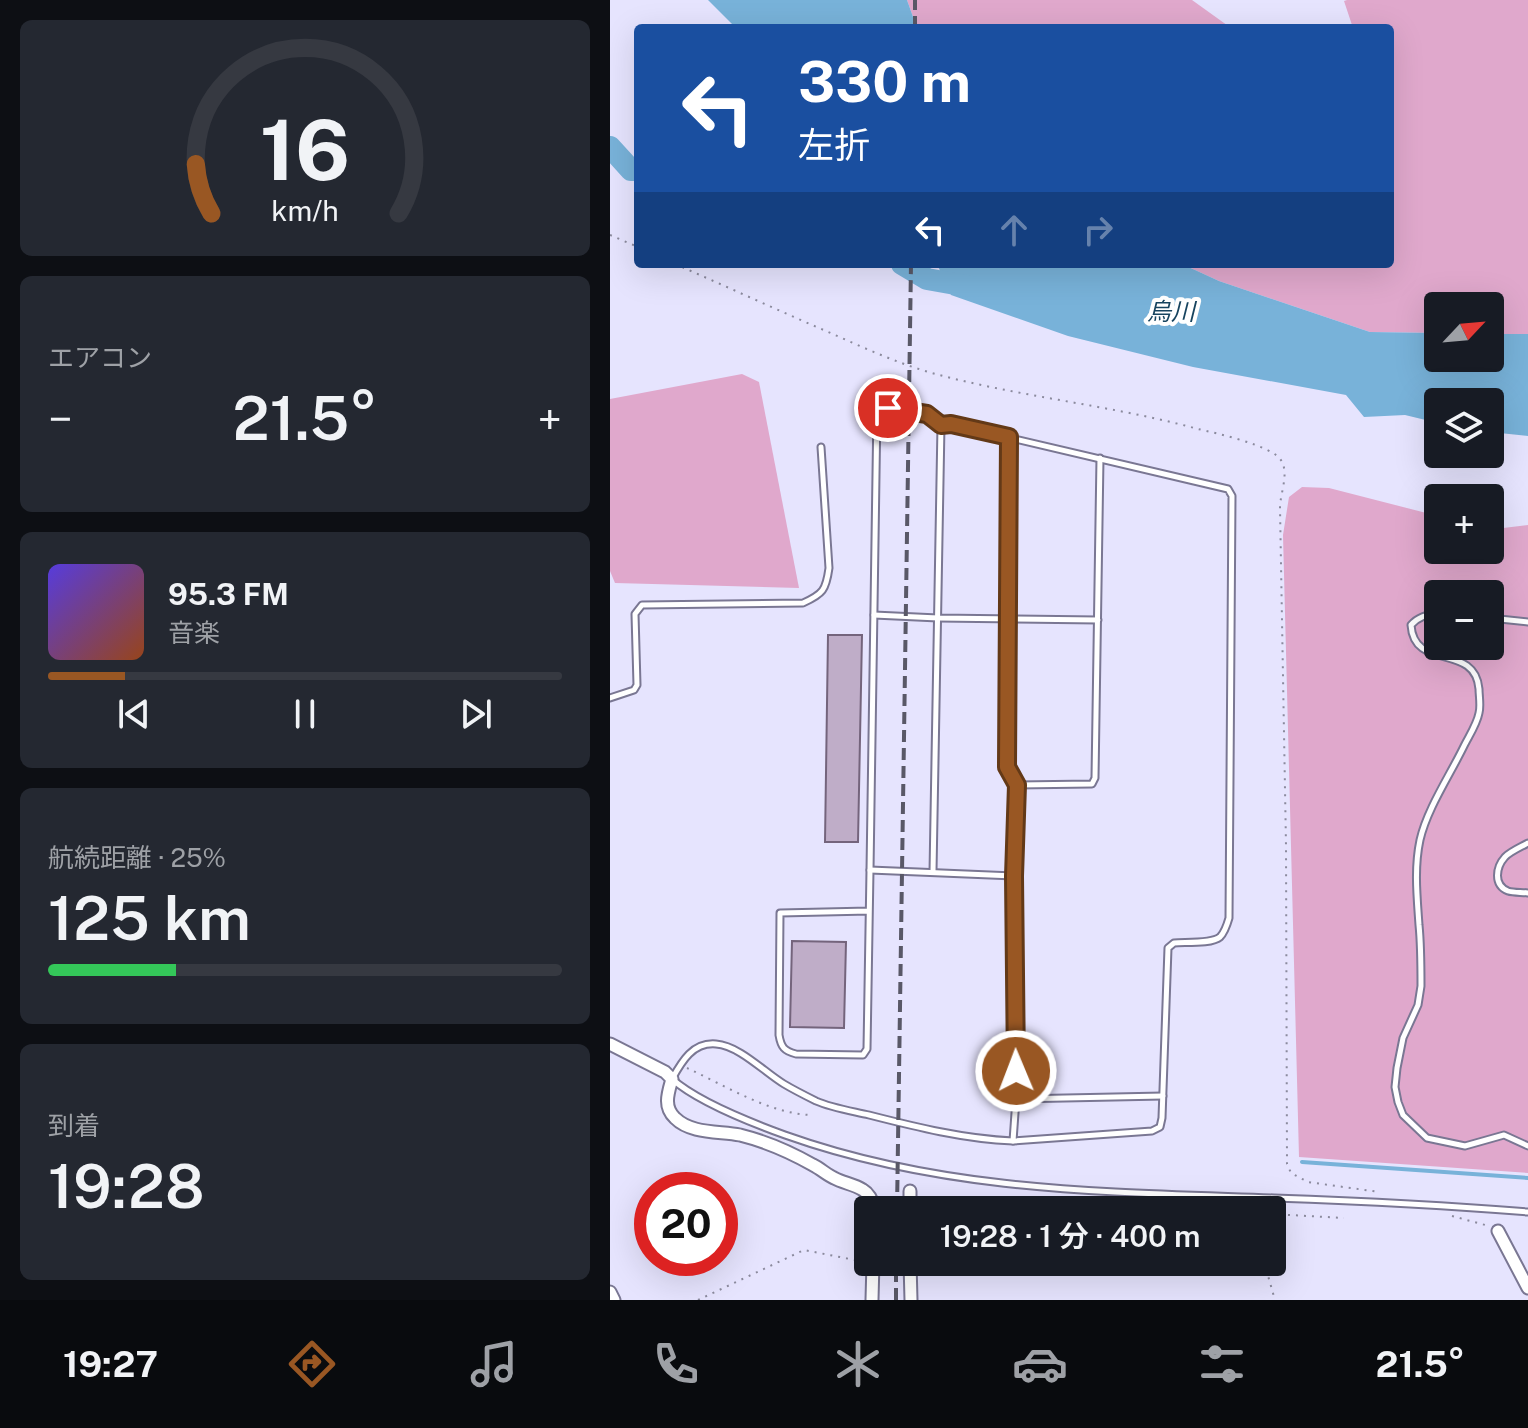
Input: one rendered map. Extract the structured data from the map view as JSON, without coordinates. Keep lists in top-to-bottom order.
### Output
{
  "water": ["烏川"],
  "north": "top right",
  "page": {
    "turn": ["330 m", "左折"],
    "tile": [
      "エアコン",
      ["航続距離 · 25%", "125 km"],
      ["到着", "19:28"]
    ],
    "map_buttons": ["+", "−"],
    "heat": ["−", "21.5°", "+"],
    "song": ["95.3 FM", "音楽"],
    "limit": "20",
    "trip": "19:28 · 1 分 · 400 m",
    "tabs": ["19:27", "21.5°"],
    "gauge": ["16", "km/h"]
  }
}
